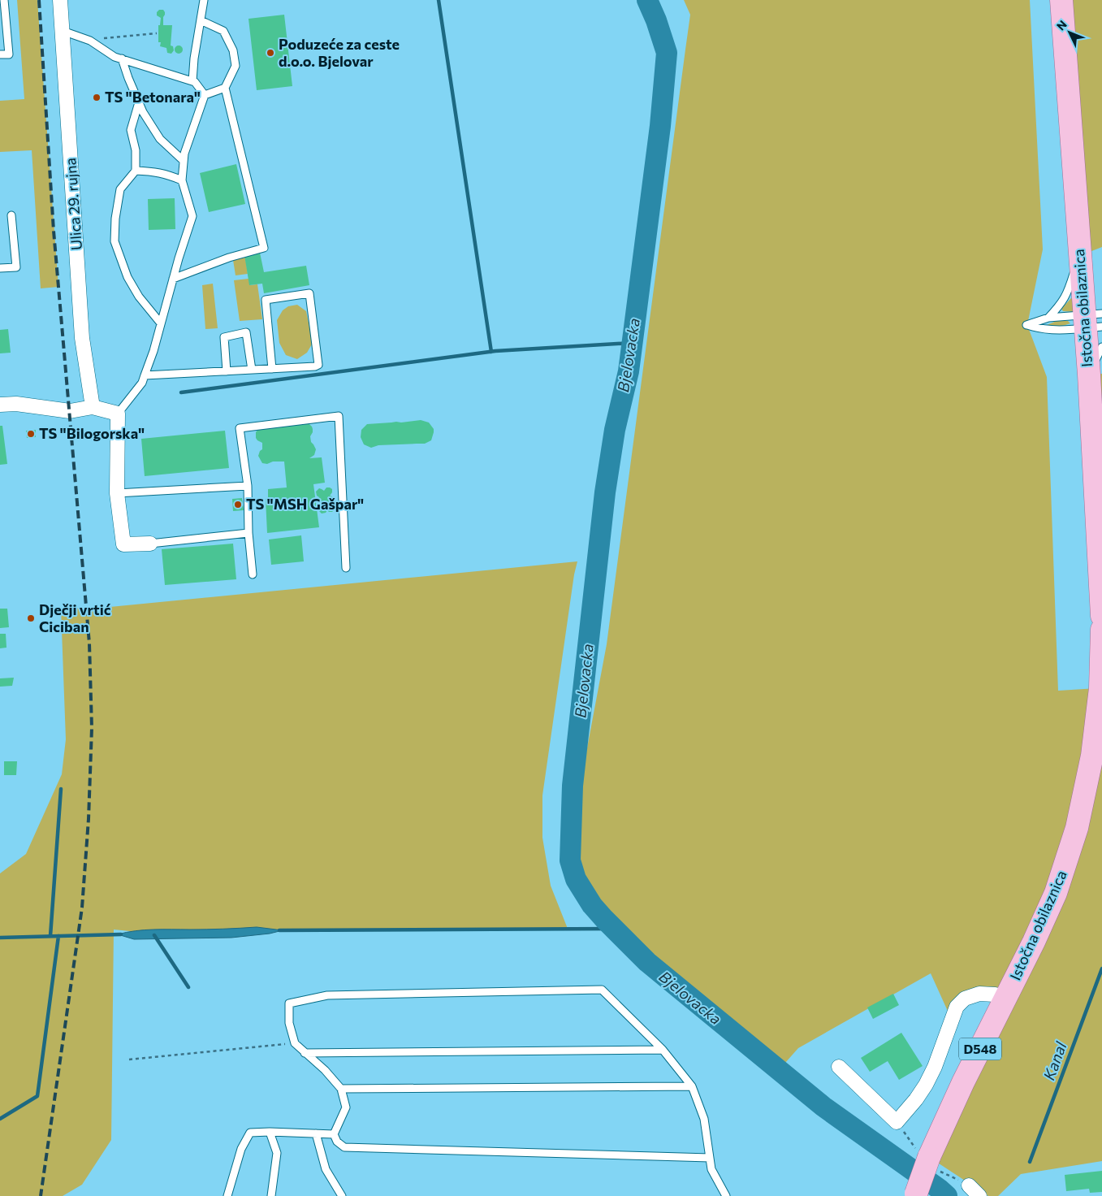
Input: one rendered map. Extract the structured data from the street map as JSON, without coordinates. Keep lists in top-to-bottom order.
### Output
{
  "streets": {
    "main road": ["Istočna obilaznica", "D548"],
    "street": ["Ulica 29. rujna"]
  },
  "water": ["Bjelovacka", "Kanal"],
  "places": [
    "Poduzeće za ceste d.o.o. Bjelovar",
    "TS \"Betonara\"",
    "TS \"Bilogorska\"",
    "TS \"MSH Gašpar\"",
    "Dječji vrtić Ciciban"
  ],
  "north": "top left"
}
